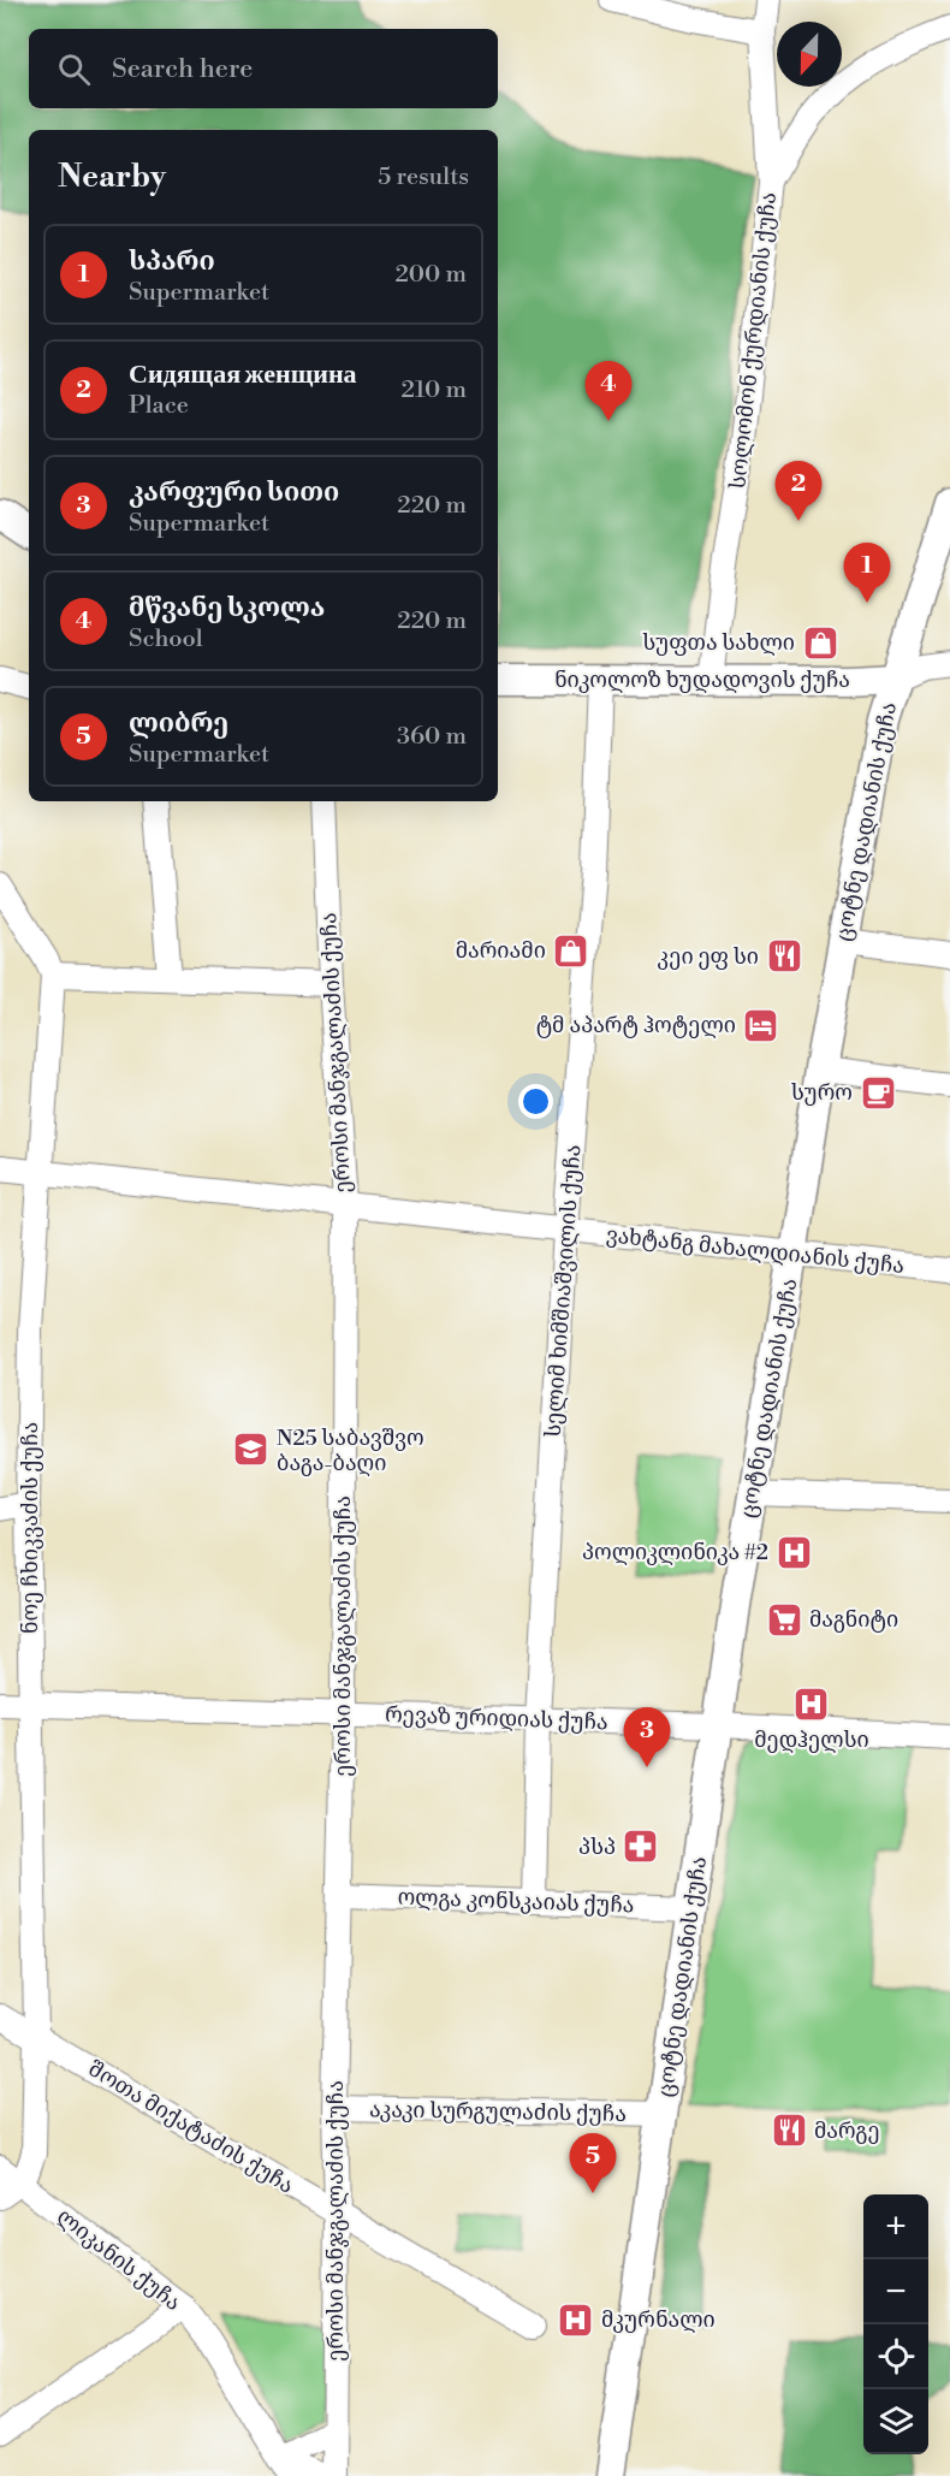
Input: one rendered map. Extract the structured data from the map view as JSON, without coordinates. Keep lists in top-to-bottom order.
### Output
{
  "streets": {
    "main road": ["ნიკოლოზ ხუდადოვის ქუჩა", "ცოტნე დადიანის ქუჩა"],
    "street": [
      "სოლომონ ქურდიანის ქუჩა",
      "ეროსი მანჯგალაძის ქუჩა",
      "ვახტანგ მახალდიანის ქუჩა",
      "სელიმ ხიმშიაშვილის ქუჩა",
      "ნოე ჩხიკვაძის ქუჩა",
      "რევაზ ურიდიას ქუჩა",
      "ოლგა კონსკაიას ქუჩა",
      "აკაკი სურგულაძის ქუჩა",
      "შოთა მიქატაძის ქუჩა",
      "ლიკანის ქუჩა"
    ]
  },
  "crossings": [
    ["სოლომონ ქურდიანის ქუჩა", "ნიკოლოზ ხუდადოვის ქუჩა"],
    ["ნიკოლოზ ხუდადოვის ქუჩა", "ცოტნე დადიანის ქუჩა"],
    ["ნიკოლოზ ხუდადოვის ქუჩა", "სელიმ ხიმშიაშვილის ქუჩა"],
    ["ცოტნე დადიანის ქუჩა", "ვახტანგ მახალდიანის ქუჩა"],
    ["ცოტნე დადიანის ქუჩა", "რევაზ ურიდიას ქუჩა"],
    ["ცოტნე დადიანის ქუჩა", "ოლგა კონსკაიას ქუჩა"],
    ["ცოტნე დადიანის ქუჩა", "აკაკი სურგულაძის ქუჩა"],
    ["ეროსი მანჯგალაძის ქუჩა", "ვახტანგ მახალდიანის ქუჩა"],
    ["ეროსი მანჯგალაძის ქუჩა", "რევაზ ურიდიას ქუჩა"],
    ["ეროსი მანჯგალაძის ქუჩა", "ოლგა კონსკაიას ქუჩა"],
    ["ეროსი მანჯგალაძის ქუჩა", "აკაკი სურგულაძის ქუჩა"],
    ["ეროსი მანჯგალაძის ქუჩა", "შოთა მიქატაძის ქუჩა"],
    ["ვახტანგ მახალდიანის ქუჩა", "სელიმ ხიმშიაშვილის ქუჩა"],
    ["ვახტანგ მახალდიანის ქუჩა", "ნოე ჩხიკვაძის ქუჩა"],
    ["სელიმ ხიმშიაშვილის ქუჩა", "რევაზ ურიდიას ქუჩა"],
    ["სელიმ ხიმშიაშვილის ქუჩა", "ოლგა კონსკაიას ქუჩა"],
    ["ნოე ჩხიკვაძის ქუჩა", "რევაზ ურიდიას ქუჩა"],
    ["ნოე ჩხიკვაძის ქუჩა", "შოთა მიქატაძის ქუჩა"],
    ["ნოე ჩხიკვაძის ქუჩა", "ლიკანის ქუჩა"]
  ],
  "places": {
    "shop": ["სუფთა სახლი", "მარიამი"],
    "restaurant": ["კეი ეფ სი", "მარგე"],
    "hotel": ["ტმ აპარტ ჰოტელი"],
    "cafe": ["სურო"],
    "school or university": ["N25 საბავშვო ბაგა-ბაღი"],
    "hospital": ["პოლიკლინიკა #2", "მედჰელსი", "მკურნალი"],
    "supermarket": ["მაგნიტი"],
    "pharmacy": ["პსპ"]
  },
  "north": "bottom",
  "page": {
    "search": "Search here",
    "heading": ["Nearby", "5 results"],
    "list": [
      {
        "mark": "1",
        "name": "სპარი",
        "note": "Supermarket",
        "value": "200 m"
      },
      {
        "mark": "2",
        "name": "Сидящая женщина",
        "note": "Place",
        "value": "210 m"
      },
      {
        "mark": "3",
        "name": "კარფური სითი",
        "note": "Supermarket",
        "value": "220 m"
      },
      {
        "mark": "4",
        "name": "მწვანე სკოლა",
        "note": "School",
        "value": "220 m"
      },
      {
        "mark": "5",
        "name": "ლიბრე",
        "note": "Supermarket",
        "value": "360 m"
      }
    ],
    "pins": [
      "4",
      "2",
      "1",
      "3",
      "5"
    ],
    "map_buttons": ["+", "−"]
  }
}
